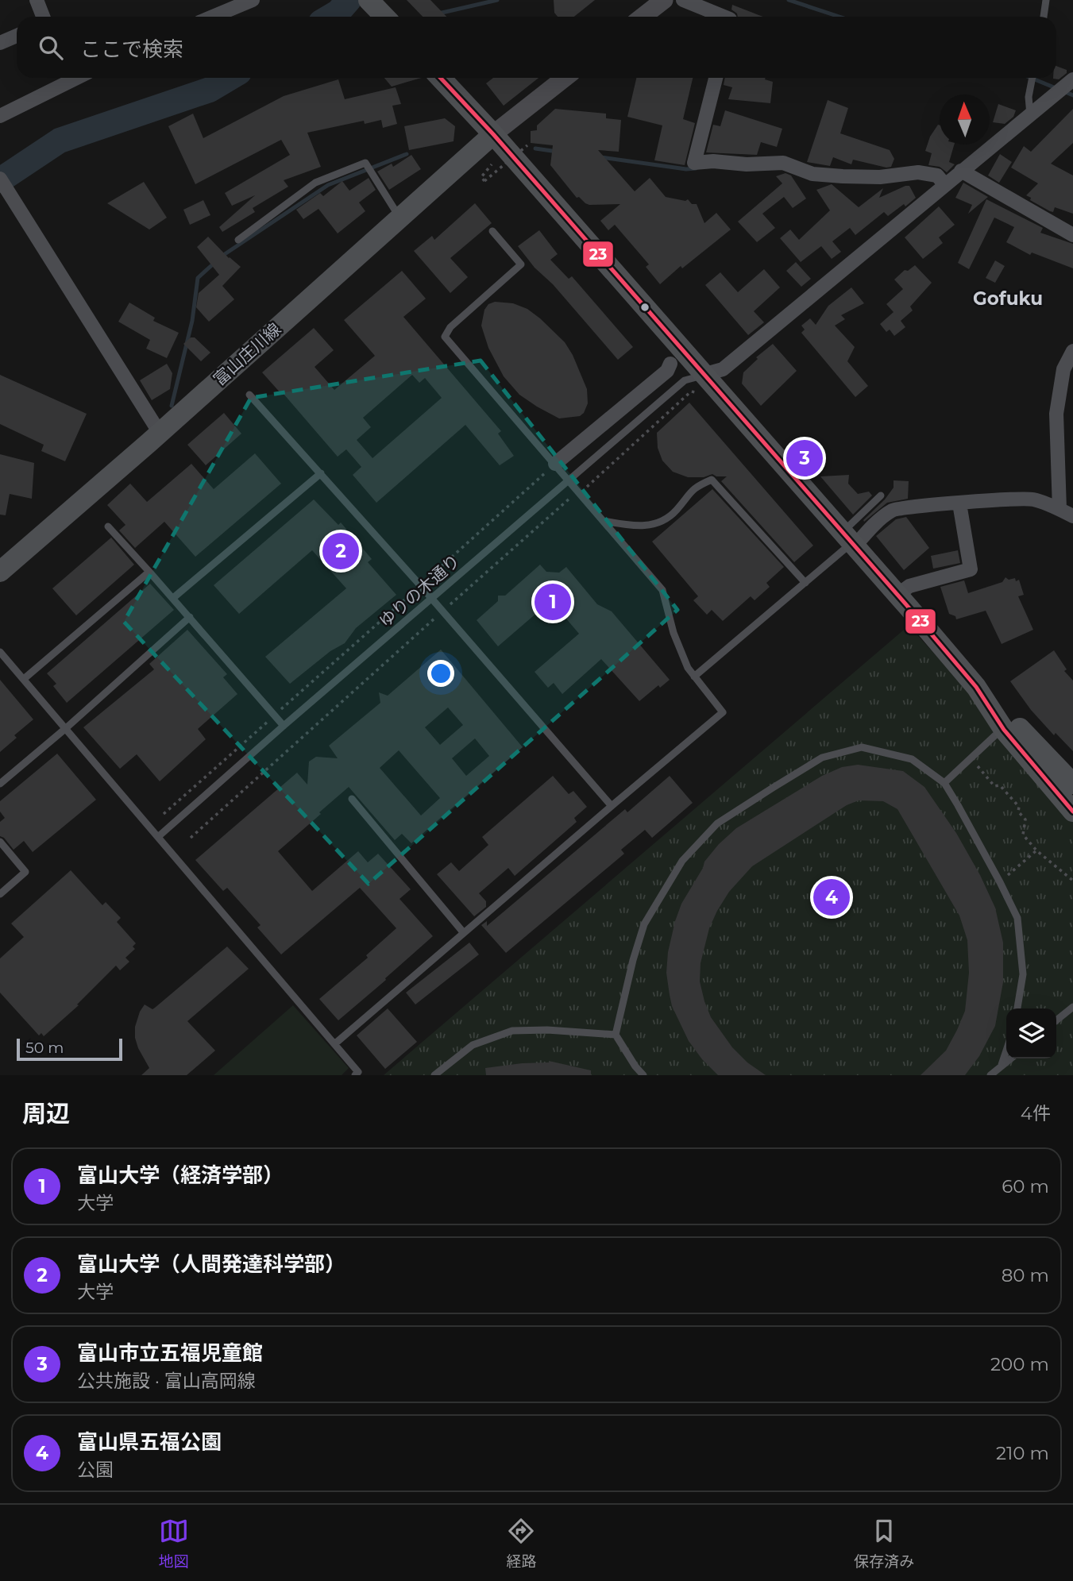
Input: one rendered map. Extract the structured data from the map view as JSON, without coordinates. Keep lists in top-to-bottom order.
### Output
{
  "streets": {
    "main road": ["富山庄川線"],
    "lane": ["ゆりの木通り"]
  },
  "districts": ["Gofuku"],
  "lines": ["transit line 23"],
  "scale_bar": "50 m",
  "north": "top",
  "page": {
    "search": "ここで検索",
    "pins": [
      "3",
      "2",
      "1",
      "4"
    ],
    "scale": "50 m",
    "heading": ["周辺", "4件"],
    "list": [
      {
        "mark": "1",
        "name": "富山大学（経済学部）",
        "note": "大学",
        "value": "60 m"
      },
      {
        "mark": "2",
        "name": "富山大学（人間発達科学部）",
        "note": "大学",
        "value": "80 m"
      },
      {
        "mark": "3",
        "name": "富山市立五福児童館",
        "note": "公共施設 · 富山高岡線",
        "value": "200 m"
      },
      {
        "mark": "4",
        "name": "富山県五福公園",
        "note": "公園",
        "value": "210 m"
      }
    ],
    "nav": ["地図", "経路", "保存済み"]
  }
}
